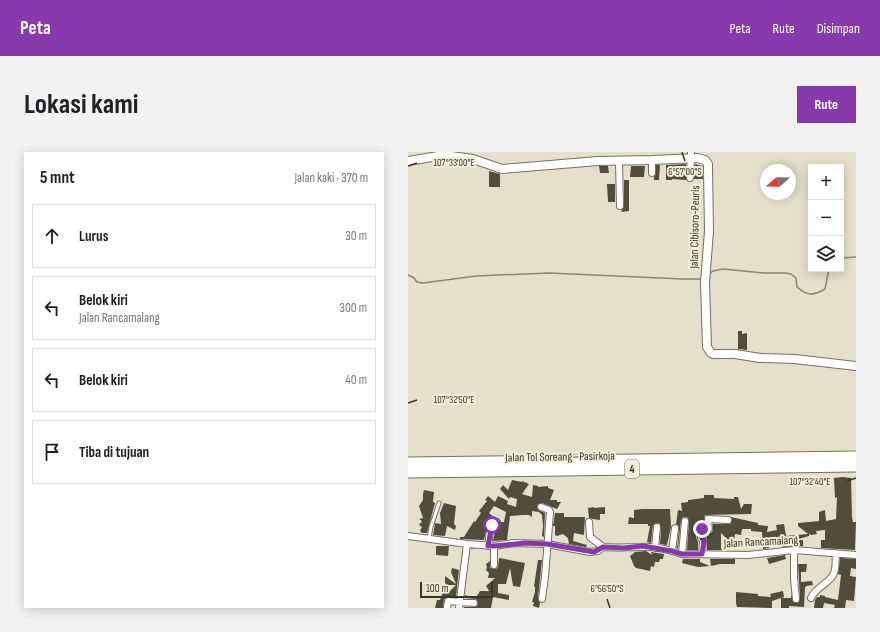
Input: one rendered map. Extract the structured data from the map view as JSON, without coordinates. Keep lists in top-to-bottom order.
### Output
{
  "streets": {
    "highway": ["Jalan Tol Soreang–Pasirkoja", "4"],
    "street": ["Jalan Cibisoro-Peuris", "Jalan Rancamalang"]
  },
  "scale_bar": "100 m",
  "north": "left",
  "page": {
    "header": "Peta",
    "nav": ["Peta", "Rute", "Disimpan"],
    "buttons": "Rute",
    "title": "Lokasi kami",
    "heading": ["5 mnt", "Jalan kaki · 370 m"],
    "map_buttons": ["+", "−"],
    "list": [
      ["Lurus", "30 m"],
      ["Belok kiri", "Jalan Rancamalang", "300 m"],
      ["Belok kiri", "40 m"],
      "Tiba di tujuan"
    ],
    "scale": "100 m"
  },
  "coordinates": [
    "107°33'00\"E",
    "6°57'00\"S",
    "107°32'50\"E",
    "107°32'40\"E",
    "6°56'50\"S"
  ]
}
